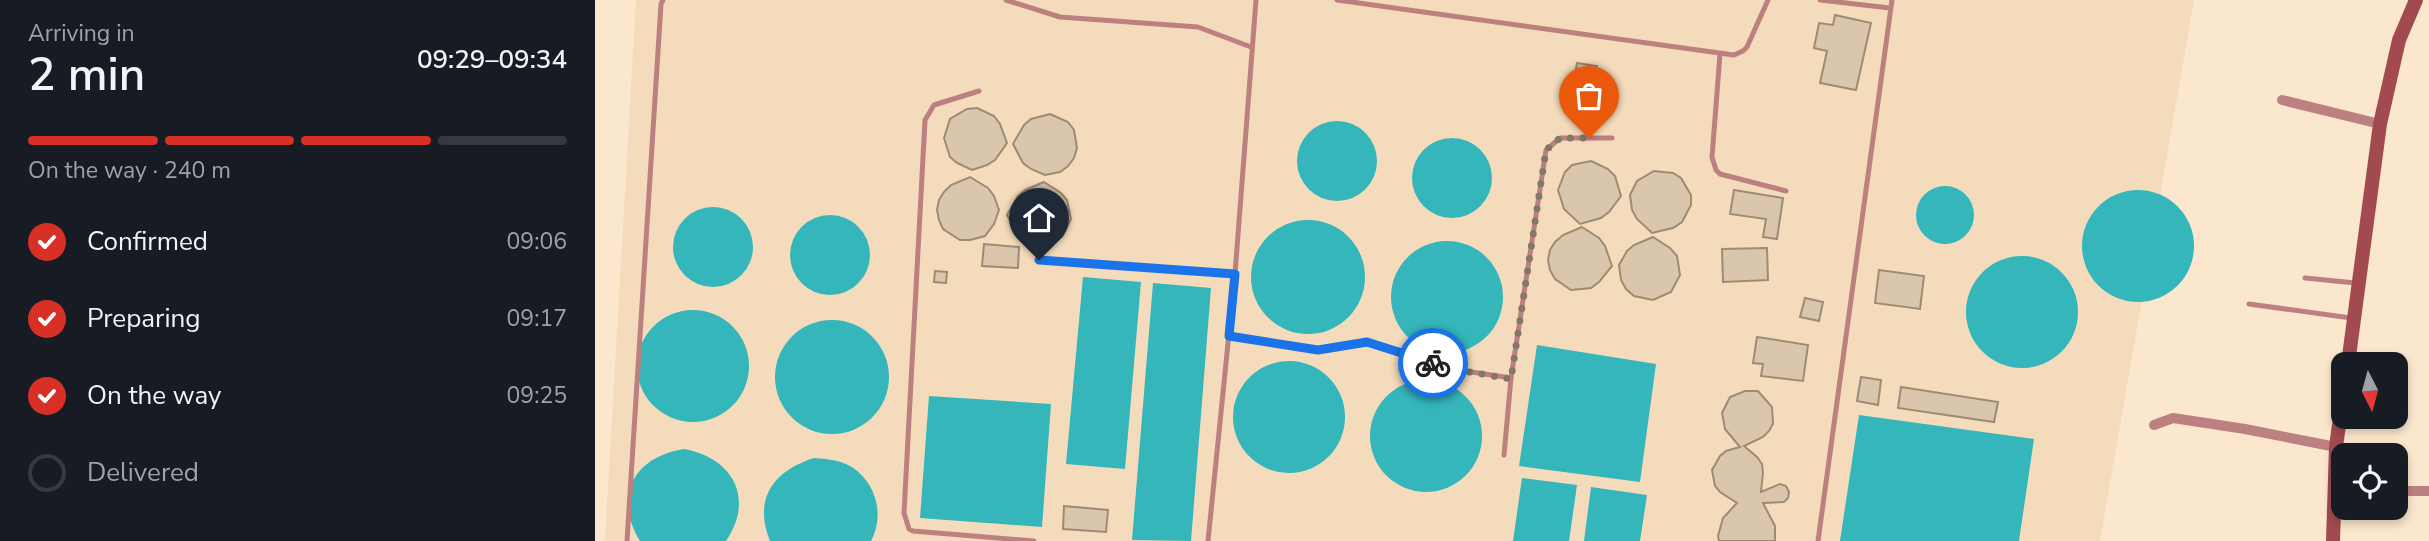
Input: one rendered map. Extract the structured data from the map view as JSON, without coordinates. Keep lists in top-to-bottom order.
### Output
{
  "north": "bottom",
  "page": {
    "heading": ["2 min", "Arriving in", "09:29–09:34"],
    "bar": "On the way · 240 m",
    "list": [
      ["Confirmed", "09:06"],
      ["Preparing", "09:17"],
      ["On the way", "09:25"],
      "Delivered"
    ]
  }
}
